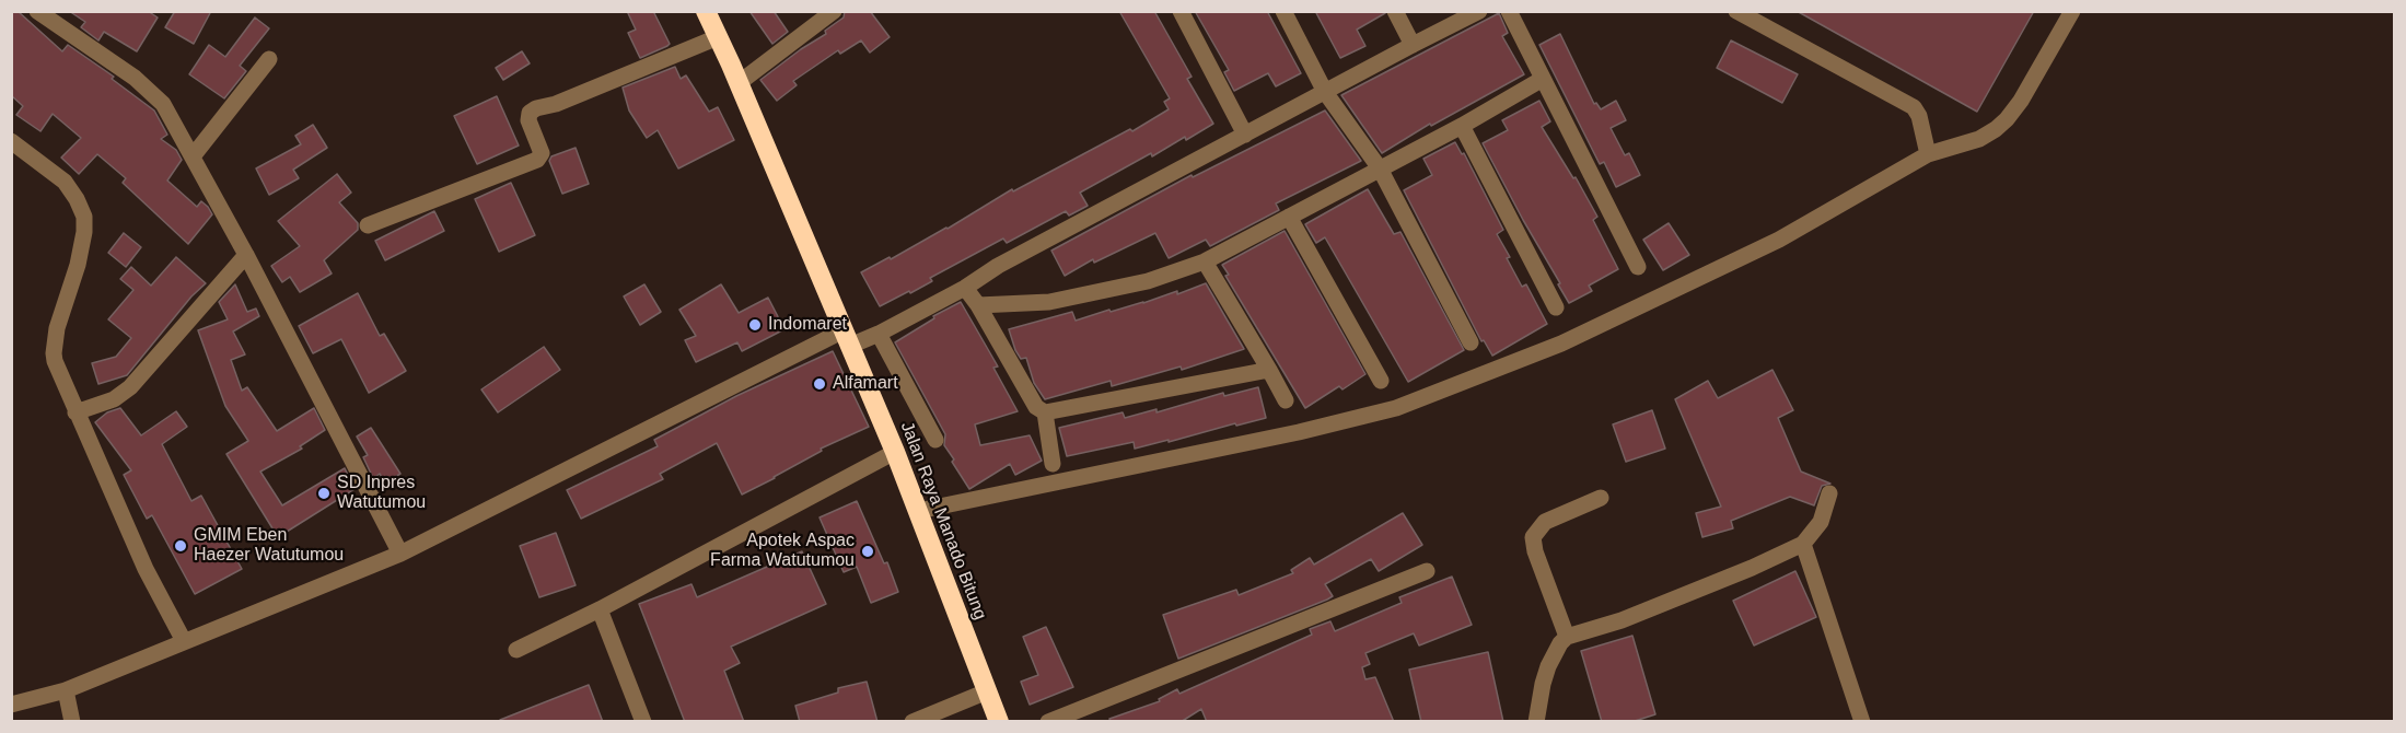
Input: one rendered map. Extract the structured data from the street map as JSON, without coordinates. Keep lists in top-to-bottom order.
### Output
{
  "streets": {
    "highway": ["Jalan Raya Manado Bitung"]
  },
  "places": [
    "Indomaret",
    "Alfamart",
    "SD Inpres Watutumou",
    "GMIM Eben Haezer Watutumou",
    "Apotek Aspac Farma Watutumou"
  ]
}
